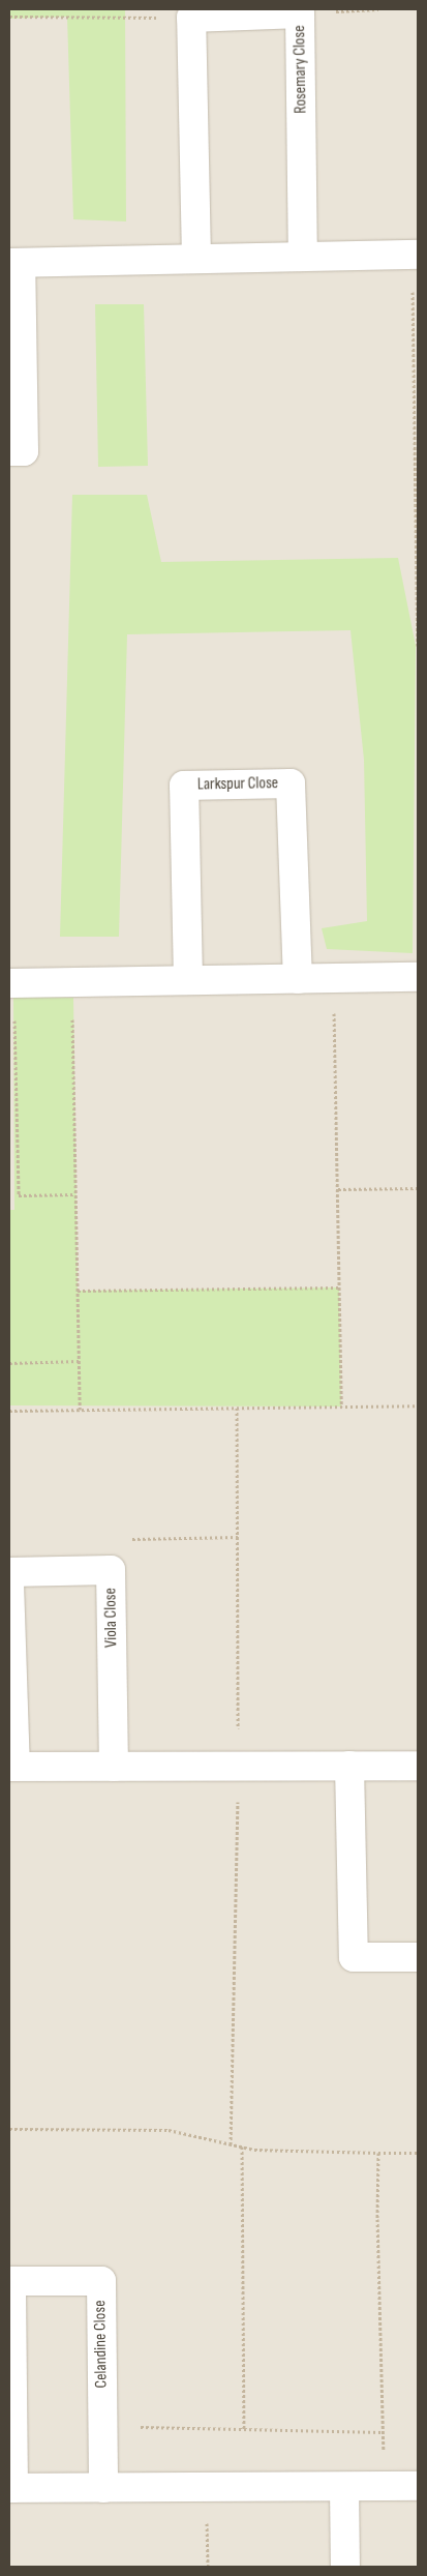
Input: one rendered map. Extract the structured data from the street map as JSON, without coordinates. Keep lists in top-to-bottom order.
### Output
{
  "streets": {
    "street": [
      "Rosemary Close",
      "Larkspur Close",
      "Viola Close",
      "Celandine Close"
    ]
  }
}
